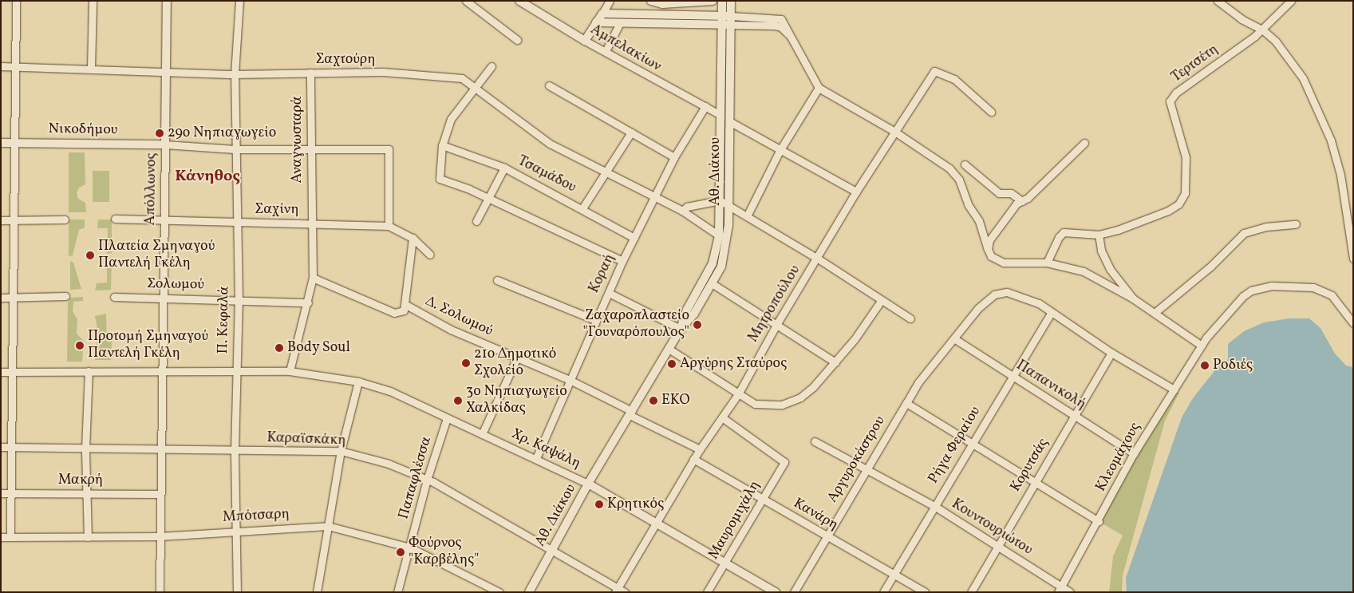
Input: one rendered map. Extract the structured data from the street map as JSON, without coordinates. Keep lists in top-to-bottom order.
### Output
{
  "streets": {
    "street": [
      "Αμπελακίων",
      "Σαχτούρη",
      "Τερτσέτη",
      "Νικοδήμου",
      "Αναγνωσταρά",
      "Αθ. Διάκου",
      "Τσαμάδου",
      "Απόλλωνος",
      "Σαχίνη",
      "Κοραή",
      "Σολωμού",
      "Μητροπούλου",
      "Δ. Σολωμού",
      "Π. Κεφαλά",
      "Παπανικολή",
      "Καραϊσκάκη",
      "Ρήγα Φεραίου",
      "Χρ. Καψάλη",
      "Κλεομάχους",
      "Αργυροκάστρου",
      "Κορυτσάς",
      "Παπαφλέσσα",
      "Μακρή",
      "Κανάρη",
      "Μπότσαρη",
      "Μαυρομιχάλη",
      "Κουντουριώτου"
    ]
  },
  "crossings": [
    ["Αμπελακίων", "Αθ. Διάκου"],
    ["Αμπελακίων", "Κοραή"],
    ["Σαχτούρη", "Αναγνωσταρά"],
    ["Σαχτούρη", "Αθ. Διάκου"],
    ["Σαχτούρη", "Απόλλωνος"],
    ["Σαχτούρη", "Κοραή"],
    ["Σαχτούρη", "Π. Κεφαλά"],
    ["Νικοδήμου", "Απόλλωνος"],
    ["Αναγνωσταρά", "Σαχίνη"],
    ["Αναγνωσταρά", "Σολωμού"],
    ["Αναγνωσταρά", "Δ. Σολωμού"],
    ["Αναγνωσταρά", "Χρ. Καψάλη"],
    ["Αθ. Διάκου", "Δ. Σολωμού"],
    ["Αθ. Διάκου", "Καραϊσκάκη"],
    ["Αθ. Διάκου", "Χρ. Καψάλη"],
    ["Τσαμάδου", "Κοραή"],
    ["Απόλλωνος", "Σαχίνη"],
    ["Απόλλωνος", "Σολωμού"],
    ["Απόλλωνος", "Καραϊσκάκη"],
    ["Απόλλωνος", "Χρ. Καψάλη"],
    ["Απόλλωνος", "Μακρή"],
    ["Απόλλωνος", "Μπότσαρη"],
    ["Σαχίνη", "Π. Κεφαλά"],
    ["Κοραή", "Δ. Σολωμού"],
    ["Κοραή", "Χρ. Καψάλη"],
    ["Σολωμού", "Π. Κεφαλά"],
    ["Μητροπούλου", "Καραϊσκάκη"],
    ["Μητροπούλου", "Χρ. Καψάλη"],
    ["Μητροπούλου", "Κανάρη"],
    ["Μητροπούλου", "Μαυρομιχάλη"],
    ["Π. Κεφαλά", "Καραϊσκάκη"],
    ["Π. Κεφαλά", "Χρ. Καψάλη"],
    ["Π. Κεφαλά", "Μπότσαρη"],
    ["Παπανικολή", "Ρήγα Φεραίου"],
    ["Παπανικολή", "Κλεομάχους"],
    ["Παπανικολή", "Αργυροκάστρου"],
    ["Παπανικολή", "Κορυτσάς"],
    ["Καραϊσκάκη", "Παπαφλέσσα"],
    ["Ρήγα Φεραίου", "Αργυροκάστρου"],
    ["Ρήγα Φεραίου", "Κανάρη"],
    ["Ρήγα Φεραίου", "Κουντουριώτου"],
    ["Χρ. Καψάλη", "Παπαφλέσσα"],
    ["Χρ. Καψάλη", "Μαυρομιχάλη"],
    ["Κλεομάχους", "Αργυροκάστρου"],
    ["Κλεομάχους", "Κουντουριώτου"],
    ["Αργυροκάστρου", "Κορυτσάς"],
    ["Αργυροκάστρου", "Κανάρη"],
    ["Αργυροκάστρου", "Κουντουριώτου"],
    ["Κορυτσάς", "Κουντουριώτου"],
    ["Παπαφλέσσα", "Μπότσαρη"],
    ["Κανάρη", "Μαυρομιχάλη"]
  ],
  "districts": ["Κάνηθος"],
  "places": [
    "29ο Νηπιαγωγείο",
    "Πλατεία Σμηναγού Παντελή Γκέλη",
    "Ζαχαροπλαστείο \"Γουναρόπουλος\"",
    "Προτομή Σμηναγού Παντελή Γκέλη",
    "Body Soul",
    "21ο Δημοτικό Σχολείο",
    "Αργύρης Σταύρος",
    "Ροδιές",
    "3ο Νηπιαγωγείο Χαλκίδας",
    "ΕΚΟ",
    "Κρητικός",
    "Φούρνος \"Καρβέλης\""
  ]
}
